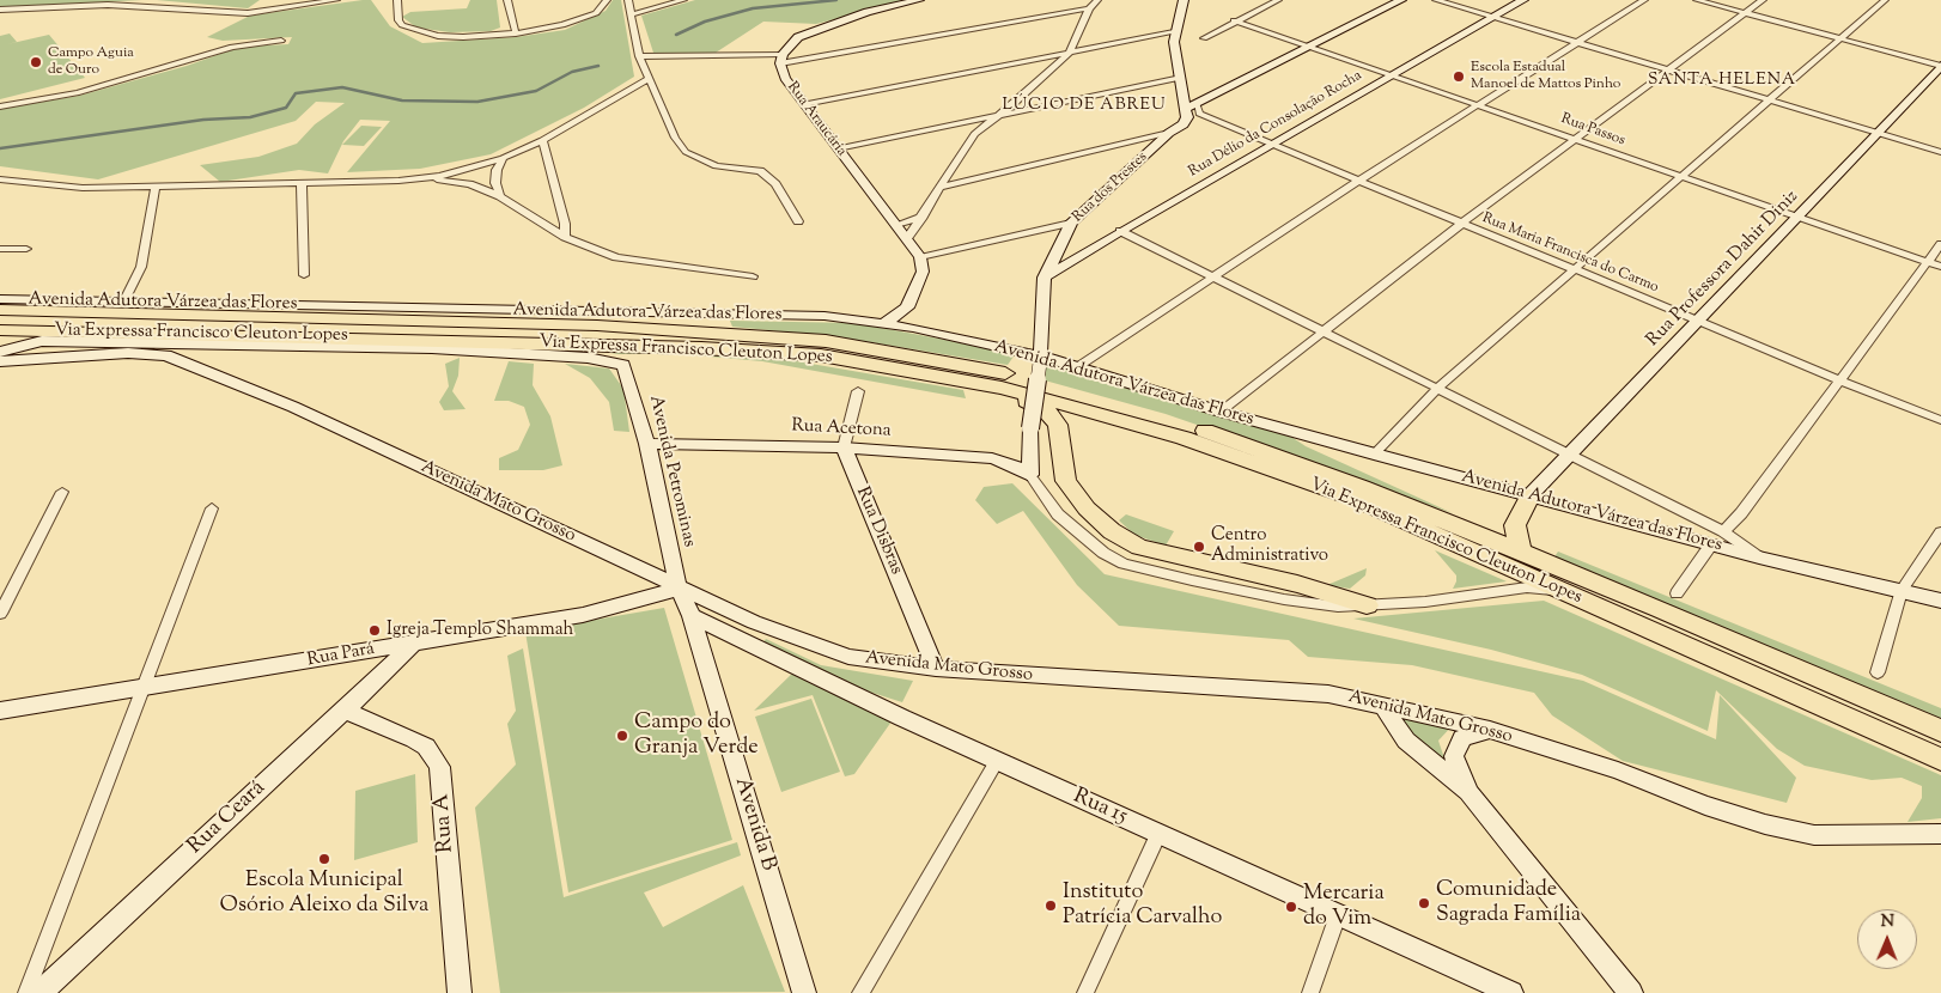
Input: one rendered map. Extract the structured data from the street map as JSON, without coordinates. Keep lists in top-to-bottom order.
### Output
{
  "streets": {
    "highway": ["Via Expressa Francisco Cleuton Lopes"],
    "street": [
      "Rua Araucária",
      "Rua Délio da Consolação Rocha",
      "Rua Passos",
      "Rua dos Prestes",
      "Rua Maria Francisca do Carmo",
      "Rua Professora Dahir Diniz",
      "Avenida Adutora Várzea das Flores",
      "Rua Acetona",
      "Avenida Petrominas",
      "Avenida Mato Grosso",
      "Rua Disbras",
      "Rua Pará",
      "Rua 15",
      "Rua Ceará",
      "Rua A",
      "Avenida B"
    ]
  },
  "crossings": [
    ["Rua Délio da Consolação Rocha", "Rua Passos"],
    ["Rua Délio da Consolação Rocha", "Rua dos Prestes"],
    ["Rua Délio da Consolação Rocha", "Rua Maria Francisca do Carmo"],
    ["Rua Passos", "Rua Professora Dahir Diniz"],
    ["Rua dos Prestes", "Rua Maria Francisca do Carmo"],
    ["Rua dos Prestes", "Avenida Adutora Várzea das Flores"],
    ["Rua dos Prestes", "Rua Acetona"],
    ["Rua Maria Francisca do Carmo", "Rua Professora Dahir Diniz"],
    ["Rua Professora Dahir Diniz", "Avenida Adutora Várzea das Flores"],
    ["Rua Acetona", "Avenida Petrominas"],
    ["Rua Acetona", "Rua Disbras"],
    ["Avenida Petrominas", "Avenida Mato Grosso"],
    ["Avenida Petrominas", "Rua Pará"],
    ["Avenida Petrominas", "Avenida B"],
    ["Avenida Mato Grosso", "Rua Disbras"],
    ["Avenida Mato Grosso", "Rua Pará"],
    ["Avenida Mato Grosso", "Avenida B"],
    ["Rua Pará", "Rua Ceará"],
    ["Rua Pará", "Avenida B"],
    ["Rua 15", "Avenida B"],
    ["Rua Ceará", "Rua A"]
  ],
  "districts": ["SANTA HELENA", "LÚCIO DE ABREU"],
  "places": [
    "Campo Aguia de Ouro",
    "Escola Estadual Manoel de Mattos Pinho",
    "Centro Administrativo",
    "Igreja Templo Shammah",
    "Campo do Granja Verde",
    "Escola Municipal Osório Aleixo da Silva",
    "Comunidade Sagrada Família",
    "Instituto Patrícia Carvalho",
    "Mercaria do Vim"
  ],
  "north": "top"
}
